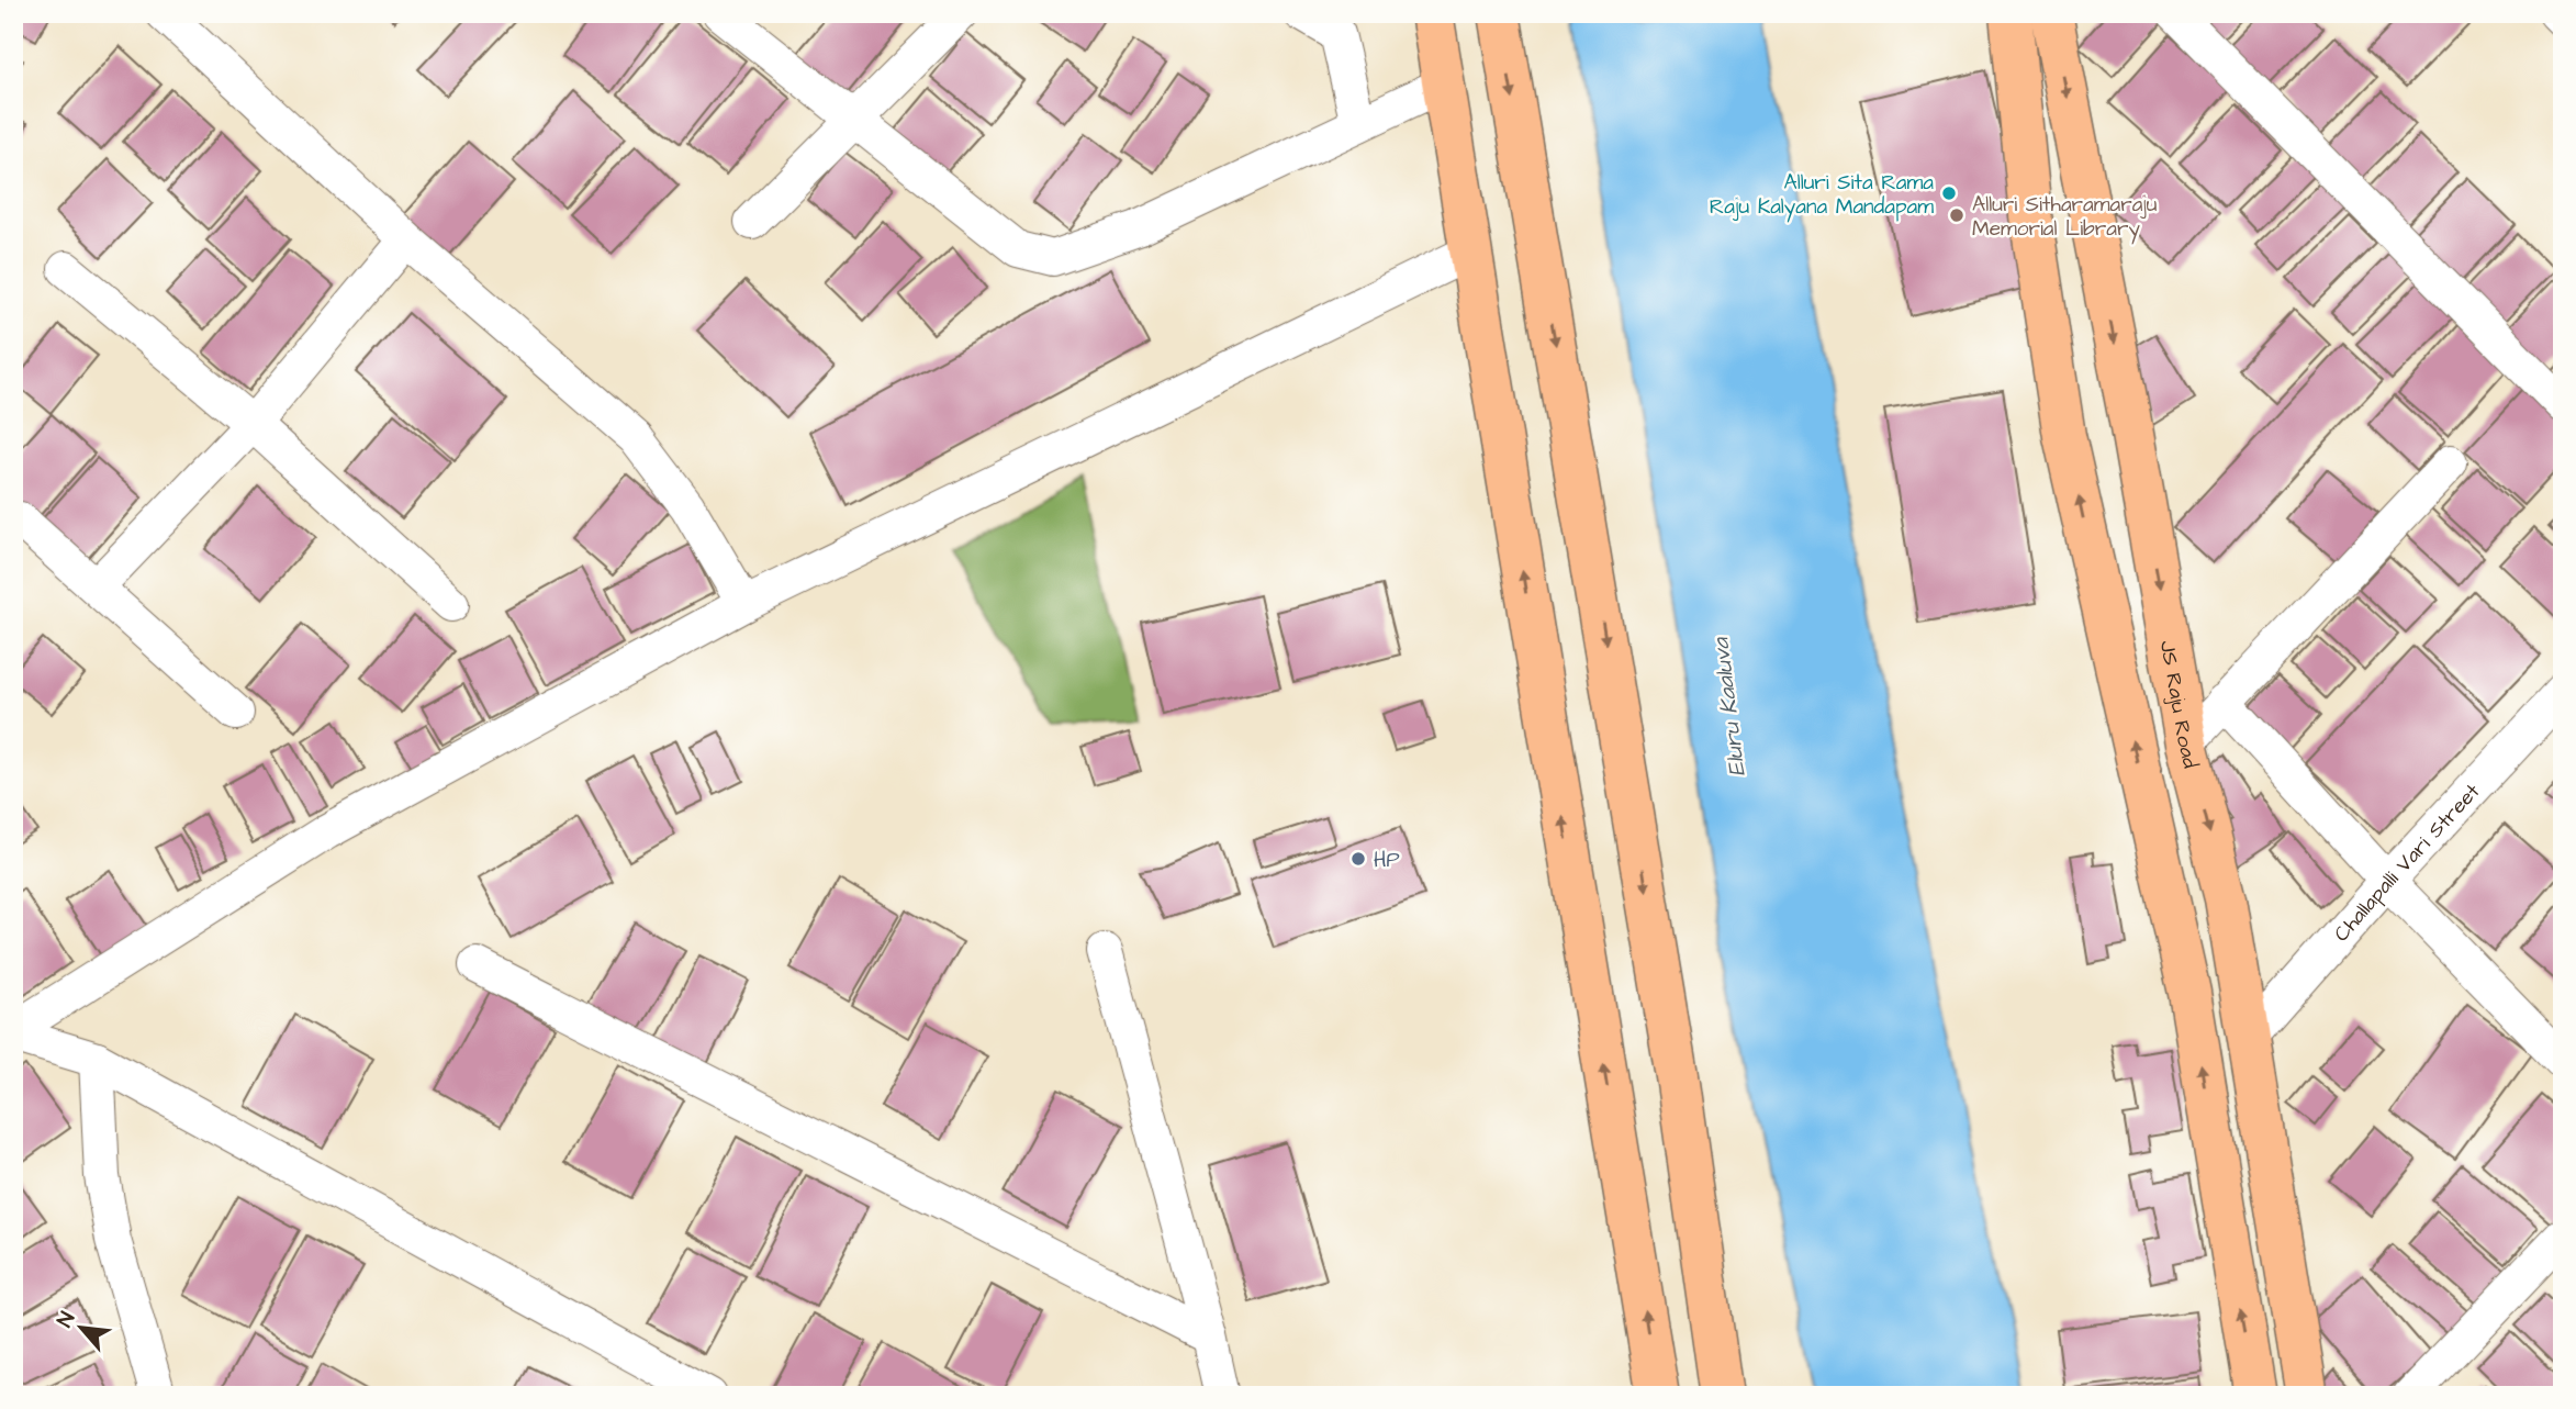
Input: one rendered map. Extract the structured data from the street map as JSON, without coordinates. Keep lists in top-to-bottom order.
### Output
{
  "streets": {
    "main road": ["JS Raju Road"],
    "street": ["Challapalli Vari Street"]
  },
  "crossings": [
    ["JS Raju Road", "Challapalli Vari Street"]
  ],
  "water": ["Eluru Kaaluva"],
  "places": ["Alluri Sita Rama Raju Kalyana Mandapam", "Alluri Sitharamaraju Memorial Library", "HP"],
  "north": "top left"
}
